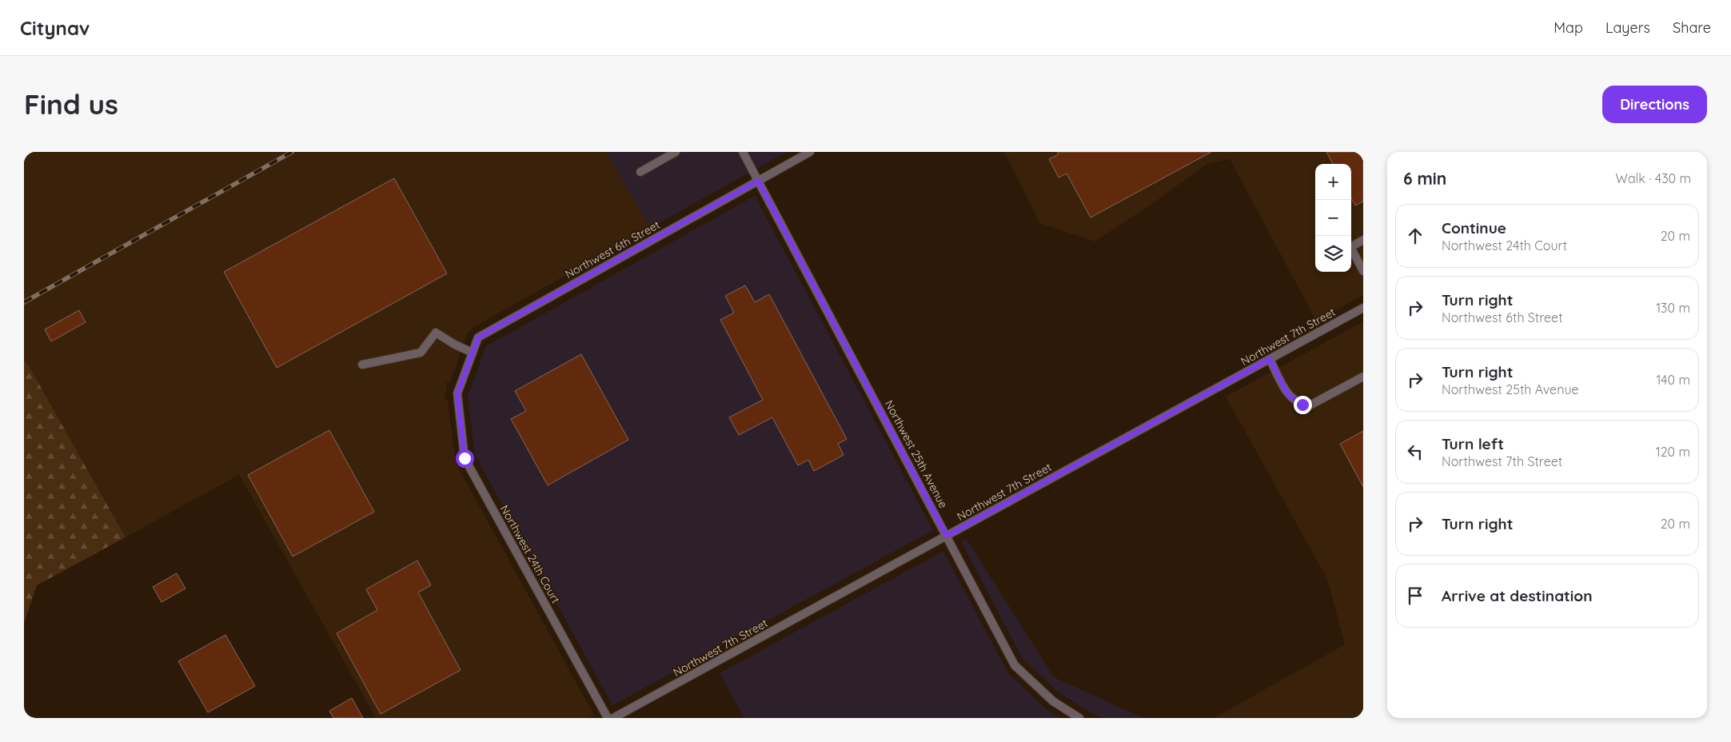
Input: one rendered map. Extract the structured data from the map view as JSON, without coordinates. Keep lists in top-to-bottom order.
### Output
{
  "streets": {
    "street": [
      "Northwest 6th Street",
      "Northwest 7th Street",
      "Northwest 25th Avenue",
      "Northwest 24th Court"
    ]
  },
  "crossings": [
    ["Northwest 6th Street", "Northwest 25th Avenue"],
    ["Northwest 6th Street", "Northwest 24th Court"],
    ["Northwest 7th Street", "Northwest 25th Avenue"]
  ],
  "page": {
    "header": "Citynav",
    "nav": ["Map", "Layers", "Share"],
    "buttons": "Directions",
    "title": "Find us",
    "heading": ["6 min", "Walk · 430 m"],
    "map_buttons": ["+", "−"],
    "list": [
      ["Continue", "Northwest 24th Court", "20 m"],
      ["Turn right", "Northwest 6th Street", "130 m"],
      ["Turn right", "Northwest 25th Avenue", "140 m"],
      ["Turn left", "Northwest 7th Street", "120 m"],
      ["Turn right", "20 m"],
      "Arrive at destination"
    ]
  }
}
